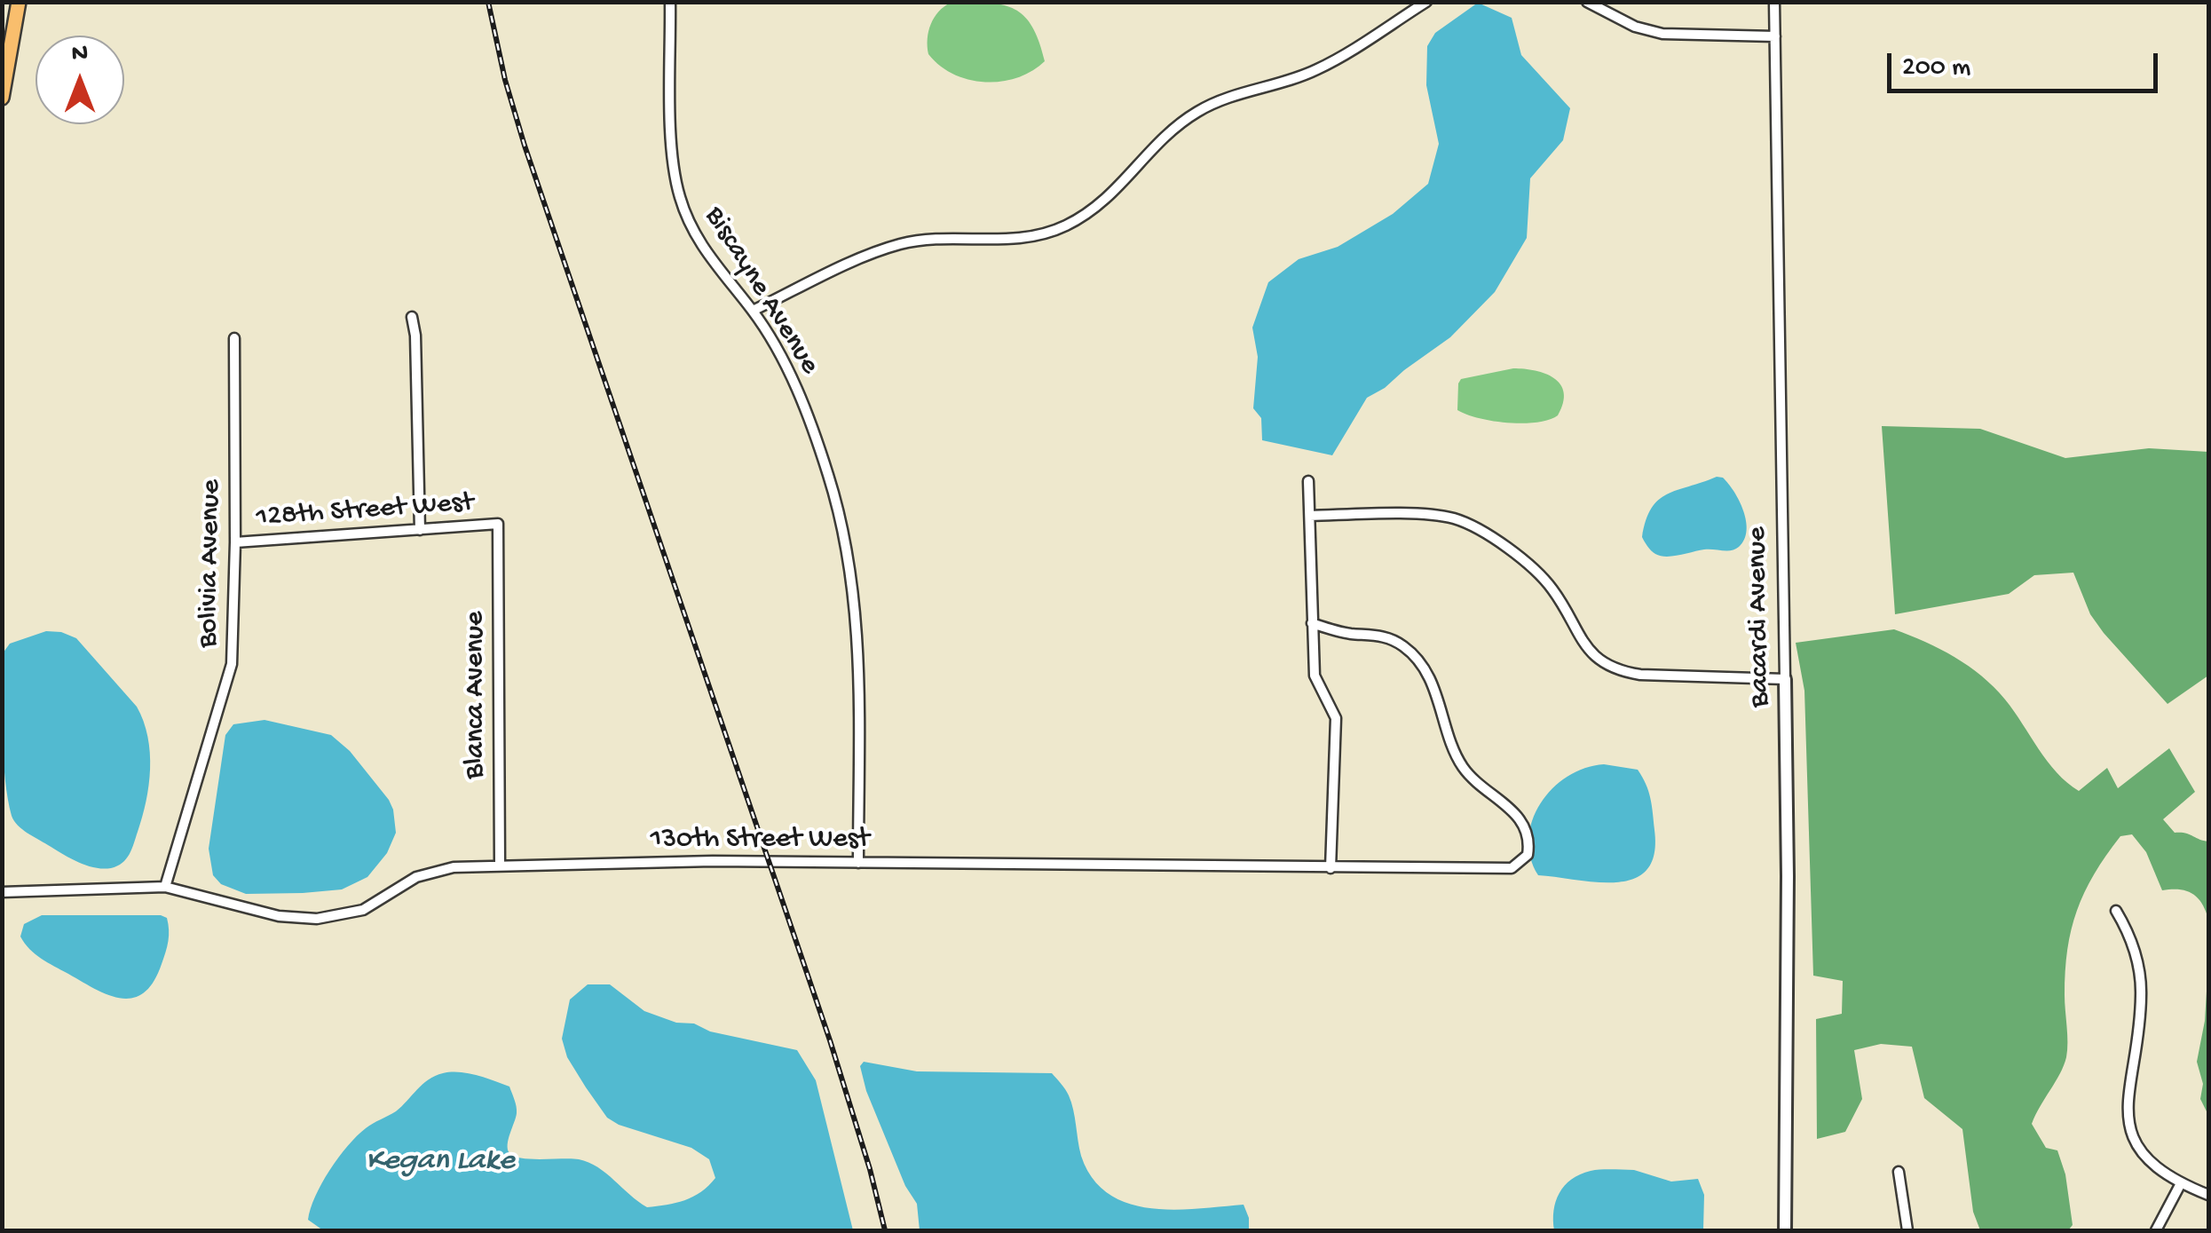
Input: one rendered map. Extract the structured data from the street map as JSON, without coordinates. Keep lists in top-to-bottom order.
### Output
{
  "streets": {
    "street": [
      "Biscayne Avenue",
      "128th Street West",
      "Bolivia Avenue",
      "Bacardi Avenue",
      "Blanca Avenue",
      "130th Street West"
    ]
  },
  "crossings": [
    ["Biscayne Avenue", "130th Street West"],
    ["128th Street West", "Bolivia Avenue"],
    ["128th Street West", "Blanca Avenue"],
    ["Bolivia Avenue", "130th Street West"],
    ["Blanca Avenue", "130th Street West"]
  ],
  "water": ["Kegan Lake"],
  "scale_bar": "200 m",
  "north": "top"
}
